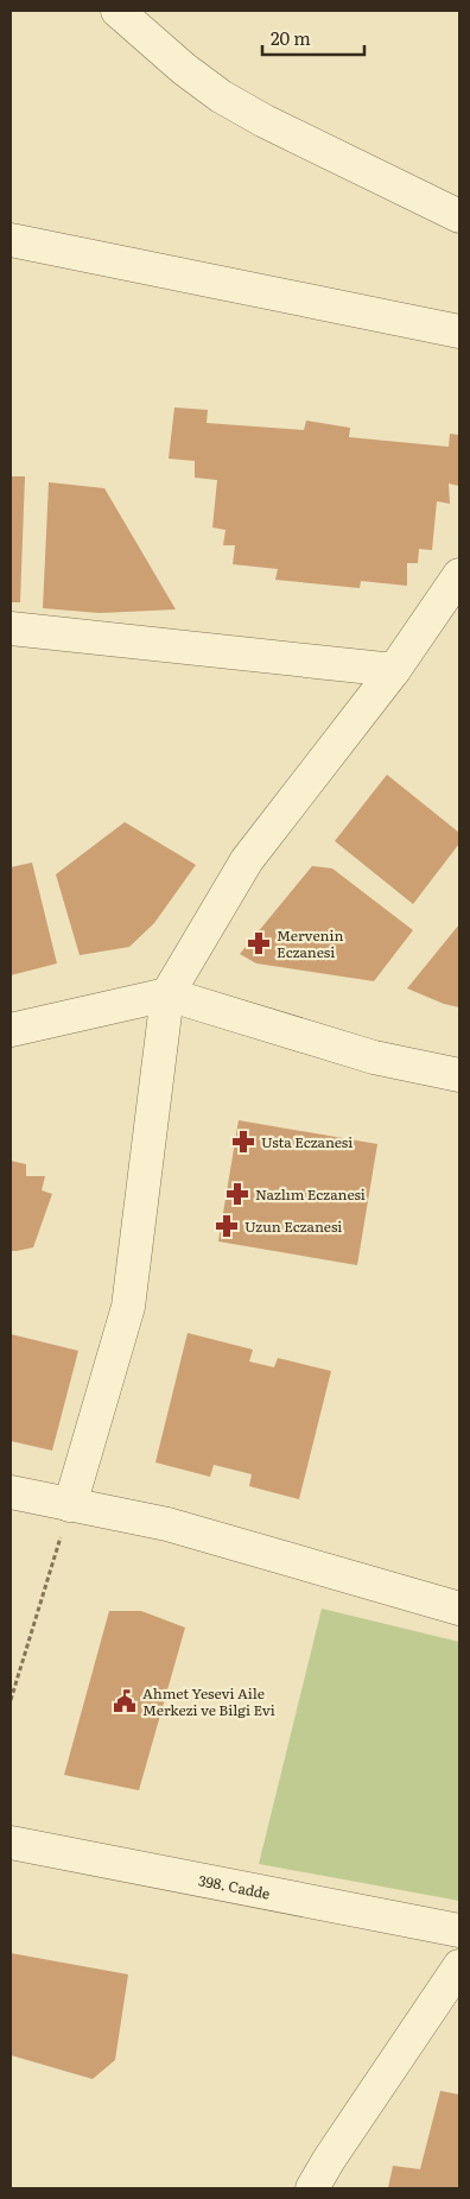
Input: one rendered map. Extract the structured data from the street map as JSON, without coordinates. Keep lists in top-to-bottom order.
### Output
{
  "streets": {
    "street": ["398. Cadde"]
  },
  "places": {
    "pharmacy": [
      "Mervenin Eczanesi",
      "Usta Eczanesi",
      "Nazlım Eczanesi",
      "Uzun Eczanesi"
    ],
    "public building": ["Ahmet Yesevi Aile Merkezi ve Bilgi Evi"]
  },
  "scale_bar": "20 m"
}
